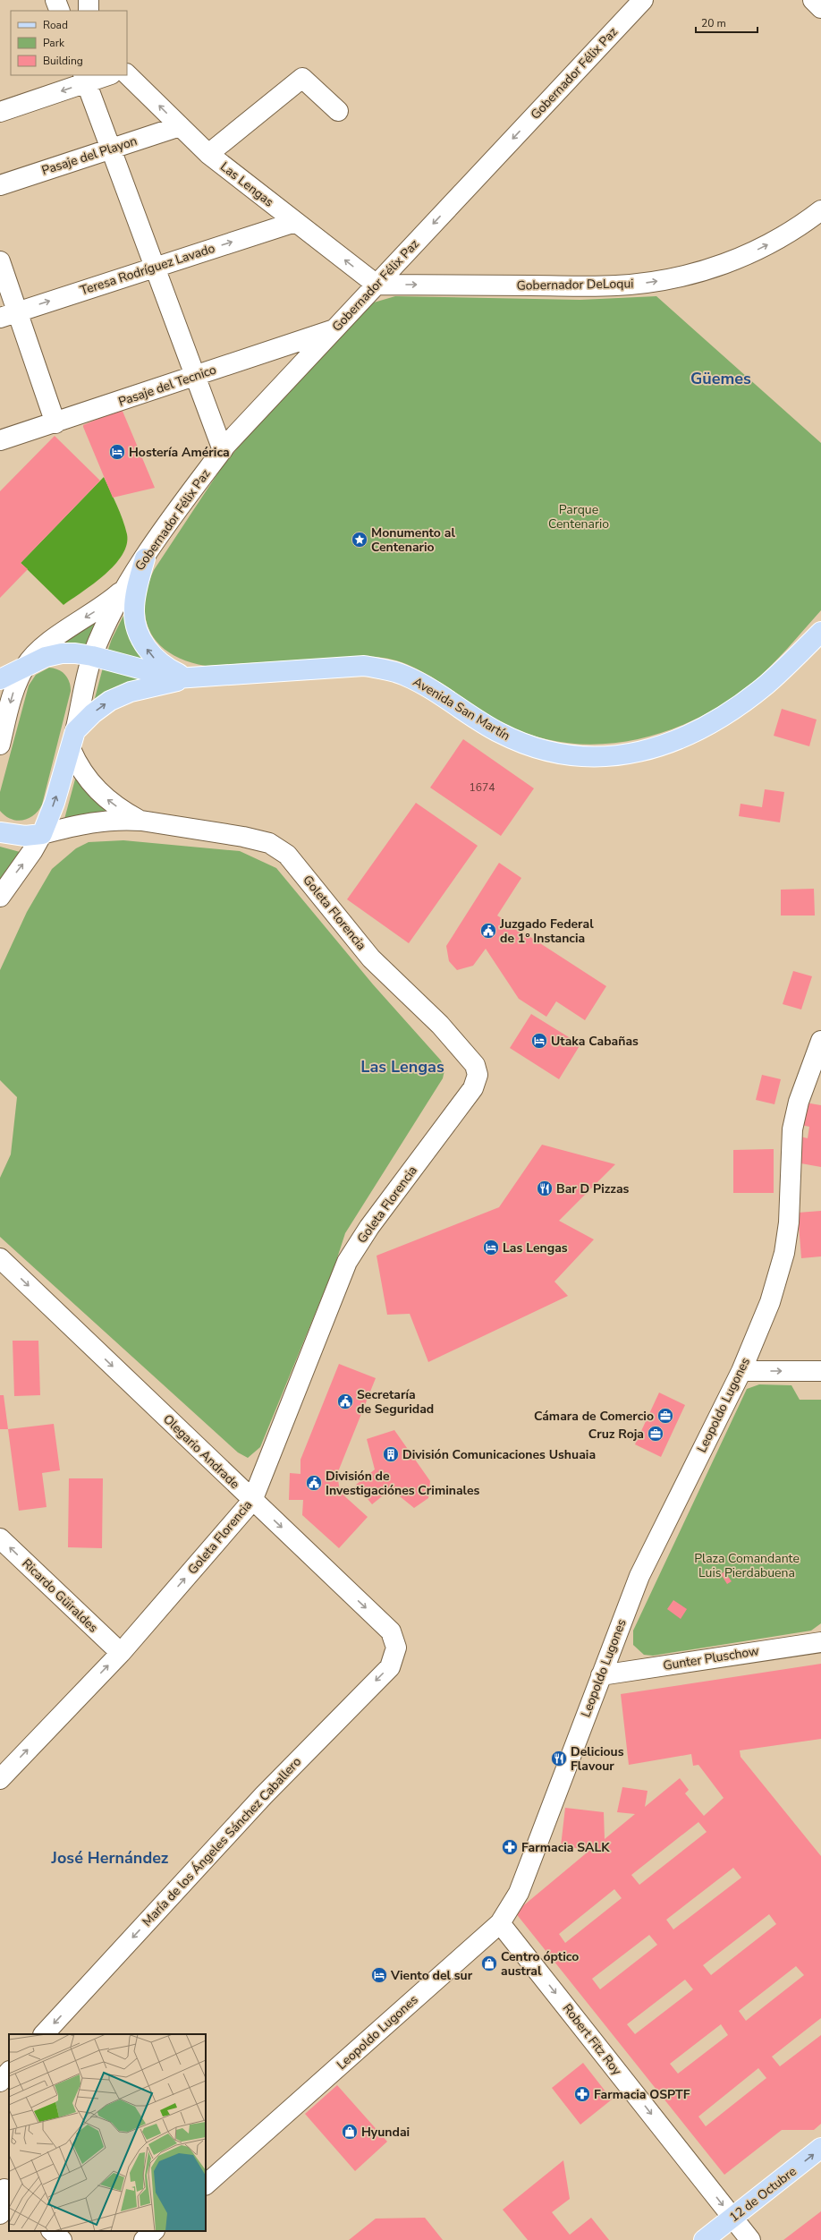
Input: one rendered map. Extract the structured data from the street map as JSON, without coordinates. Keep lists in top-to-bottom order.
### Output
{
  "streets": {
    "main road": ["Gobernador Félix Paz", "Avenida San Martín", "12 de Octubre"],
    "street": [
      "Pasaje del Playon",
      "Las Lengas",
      "Teresa Rodríguez Lavado",
      "Gobernador DeLoqui",
      "Pasaje del Tecnico",
      "Goleta Florencia",
      "Leopoldo Lugones",
      "Olegario Andrade",
      "Ricardo Güiraldes",
      "Gunter Pluschow",
      "María de los Ángeles Sánchez Caballero",
      "Robert Fitz Roy"
    ]
  },
  "crossings": [
    ["Gobernador Félix Paz", "Las Lengas"],
    ["Gobernador Félix Paz", "Gobernador DeLoqui"],
    ["Gobernador Félix Paz", "Pasaje del Tecnico"],
    ["Gobernador Félix Paz", "Avenida San Martín"],
    ["Gobernador Félix Paz", "Goleta Florencia"],
    ["Pasaje del Playon", "Las Lengas"],
    ["Las Lengas", "Teresa Rodríguez Lavado"],
    ["Las Lengas", "Gobernador DeLoqui"],
    ["Goleta Florencia", "Olegario Andrade"],
    ["Goleta Florencia", "Ricardo Güiraldes"],
    ["Leopoldo Lugones", "Gunter Pluschow"],
    ["Leopoldo Lugones", "Robert Fitz Roy"],
    ["Olegario Andrade", "María de los Ángeles Sánchez Caballero"],
    ["Robert Fitz Roy", "12 de Octubre"]
  ],
  "one_way": [
    "Las Lengas",
    "Teresa Rodríguez Lavado",
    "Gobernador DeLoqui",
    "Olegario Andrade",
    "Ricardo Güiraldes",
    "María de los Ángeles Sánchez Caballero",
    "Robert Fitz Roy",
    "12 de Octubre"
  ],
  "districts": ["Güemes", "Las Lengas", "José Hernández"],
  "parks": ["Parque Centenario", "Plaza Comandante Luis Pierdabuena"],
  "places": {
    "hotel": [
      "Hostería América",
      "Utaka Cabañas",
      "Las Lengas",
      "Viento del sur"
    ],
    "place": ["Monumento al Centenario"],
    "public building": ["Juzgado Federal de 1° Instancia", "Secretaría de Seguridad", "División de Investigaciónes Criminales"],
    "restaurant": ["Bar D Pizzas", "Delicious Flavour"],
    "office": ["Cámara de Comercio", "Cruz Roja"],
    "building": ["División Comunicaciones Ushuaia"],
    "pharmacy": ["Farmacia SALK", "Farmacia OSPTF"],
    "shop": ["Centro óptico austral", "Hyundai"]
  },
  "house_numbers": ["1674"],
  "legend": ["Road", "Park", "Building"],
  "scale_bar": "20 m"
}
